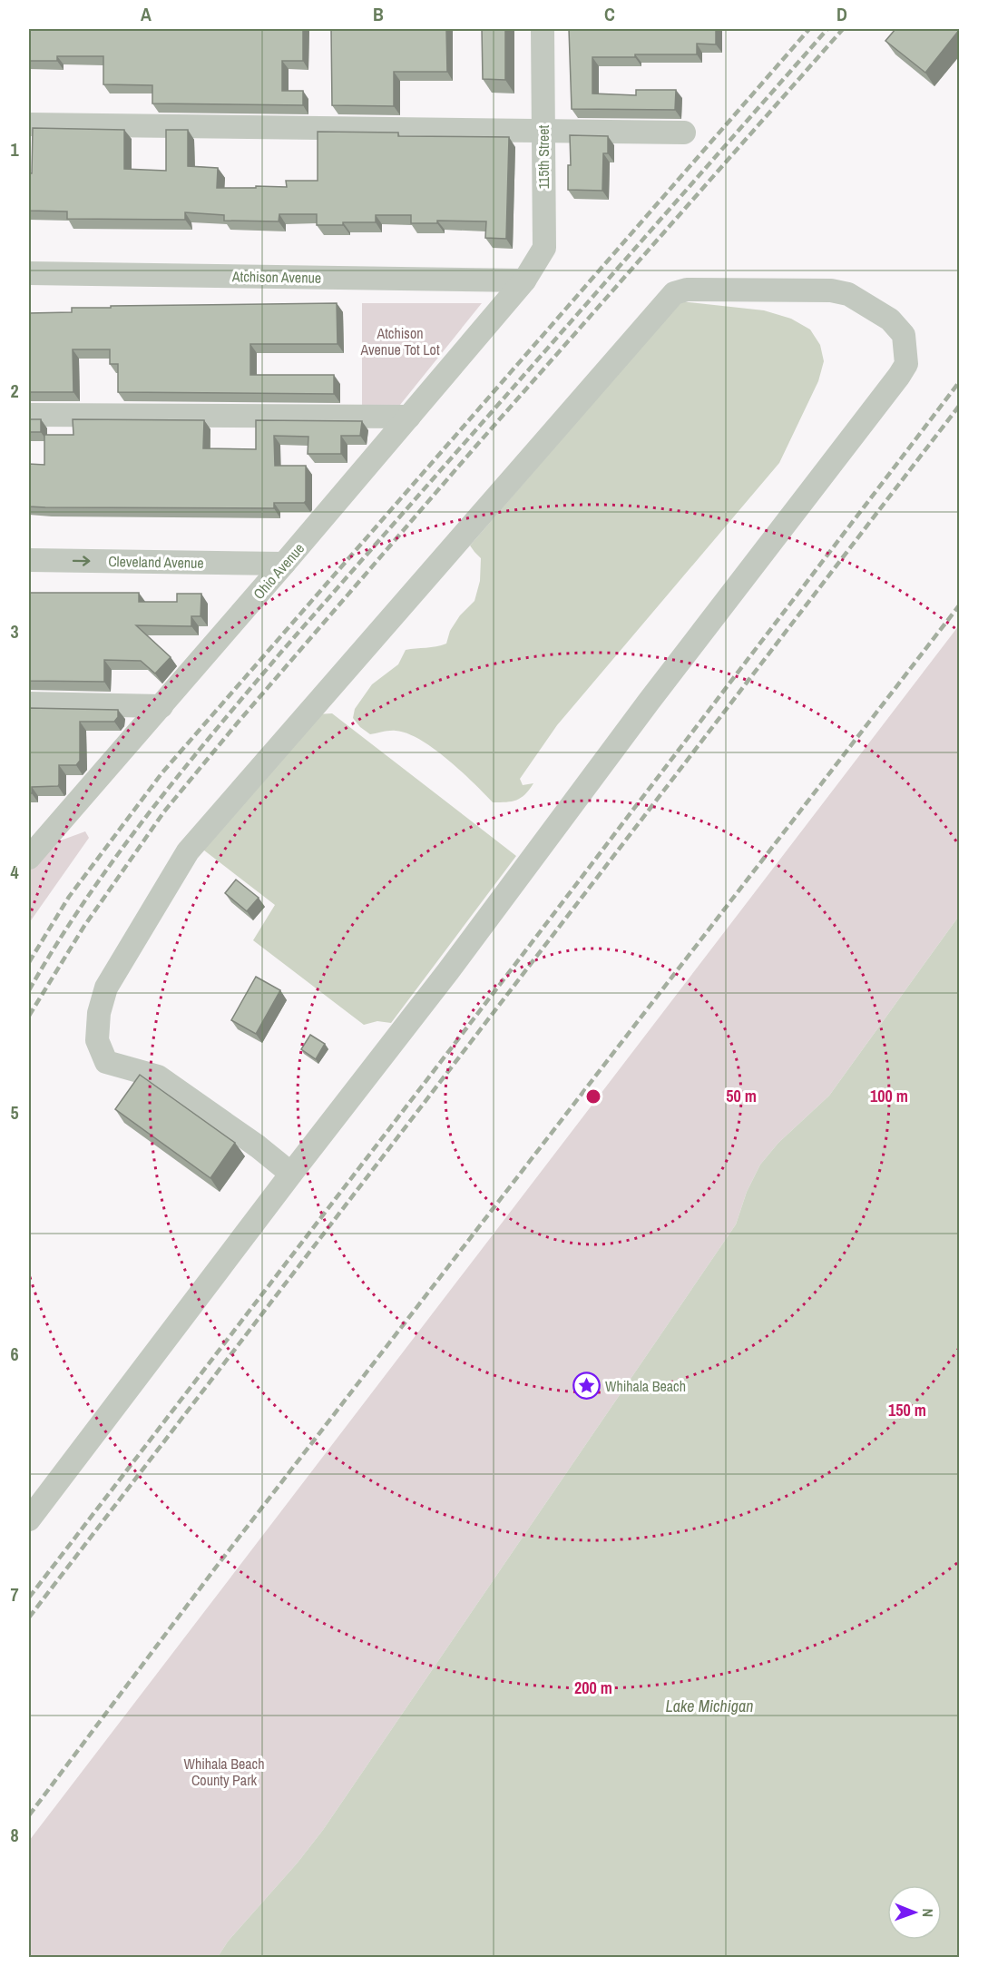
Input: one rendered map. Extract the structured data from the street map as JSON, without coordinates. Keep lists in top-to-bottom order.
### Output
{
  "streets": {
    "street": [
      "115th Street",
      "Atchison Avenue",
      "Cleveland Avenue",
      "Ohio Avenue"
    ]
  },
  "crossings": [
    ["115th Street", "Atchison Avenue"],
    ["115th Street", "Ohio Avenue"],
    ["Atchison Avenue", "Ohio Avenue"],
    ["Cleveland Avenue", "Ohio Avenue"]
  ],
  "water": ["Lake Michigan"],
  "parks": ["Atchison Avenue Tot Lot", "Whihala Beach County Park"],
  "places": {
    "place": ["Whihala Beach"]
  },
  "north": "right",
  "grid": {
    "columns": [
      "A",
      "B",
      "C",
      "D"
    ],
    "rows": [
      "1",
      "2",
      "3",
      "4",
      "5",
      "6",
      "7",
      "8"
    ]
  },
  "rings": [
    "50 m",
    "100 m",
    "150 m",
    "200 m"
  ]
}
